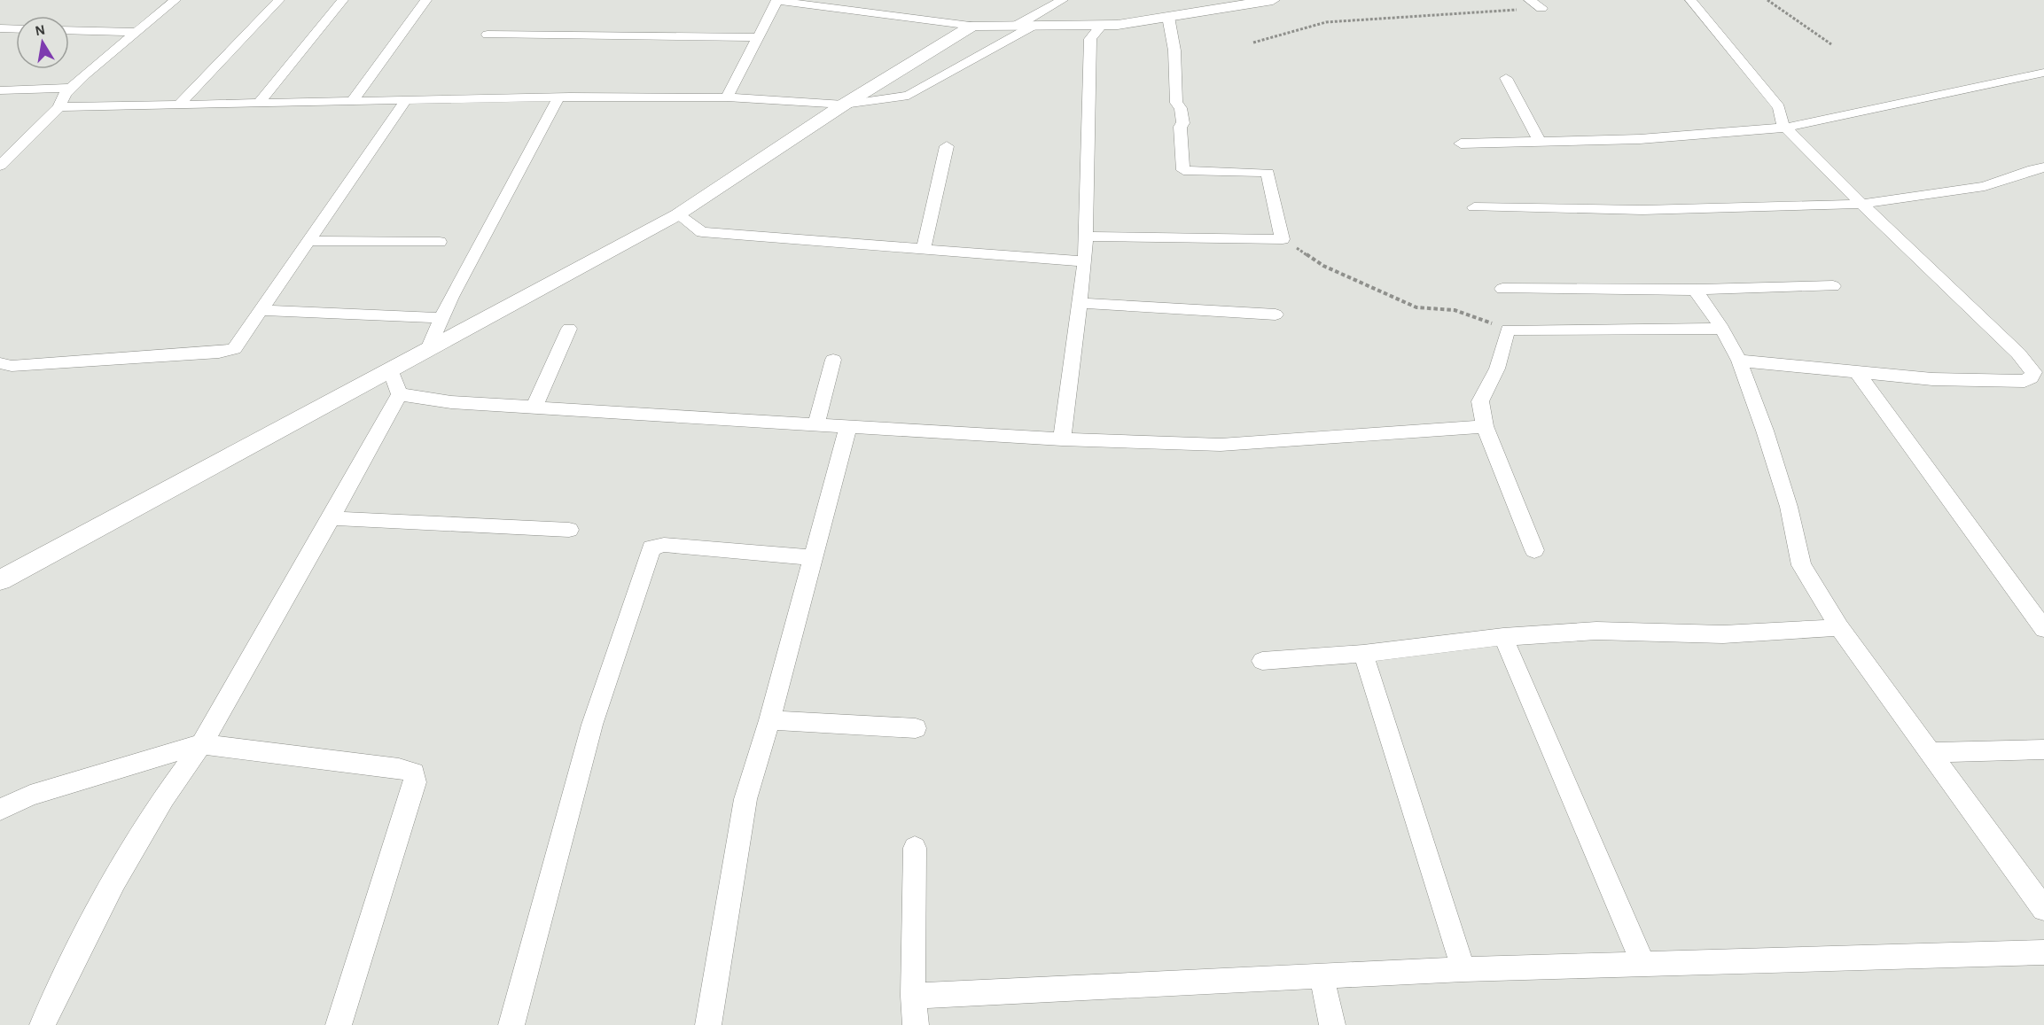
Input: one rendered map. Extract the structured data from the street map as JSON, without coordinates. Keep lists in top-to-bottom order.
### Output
{
  "north": "top"
}
